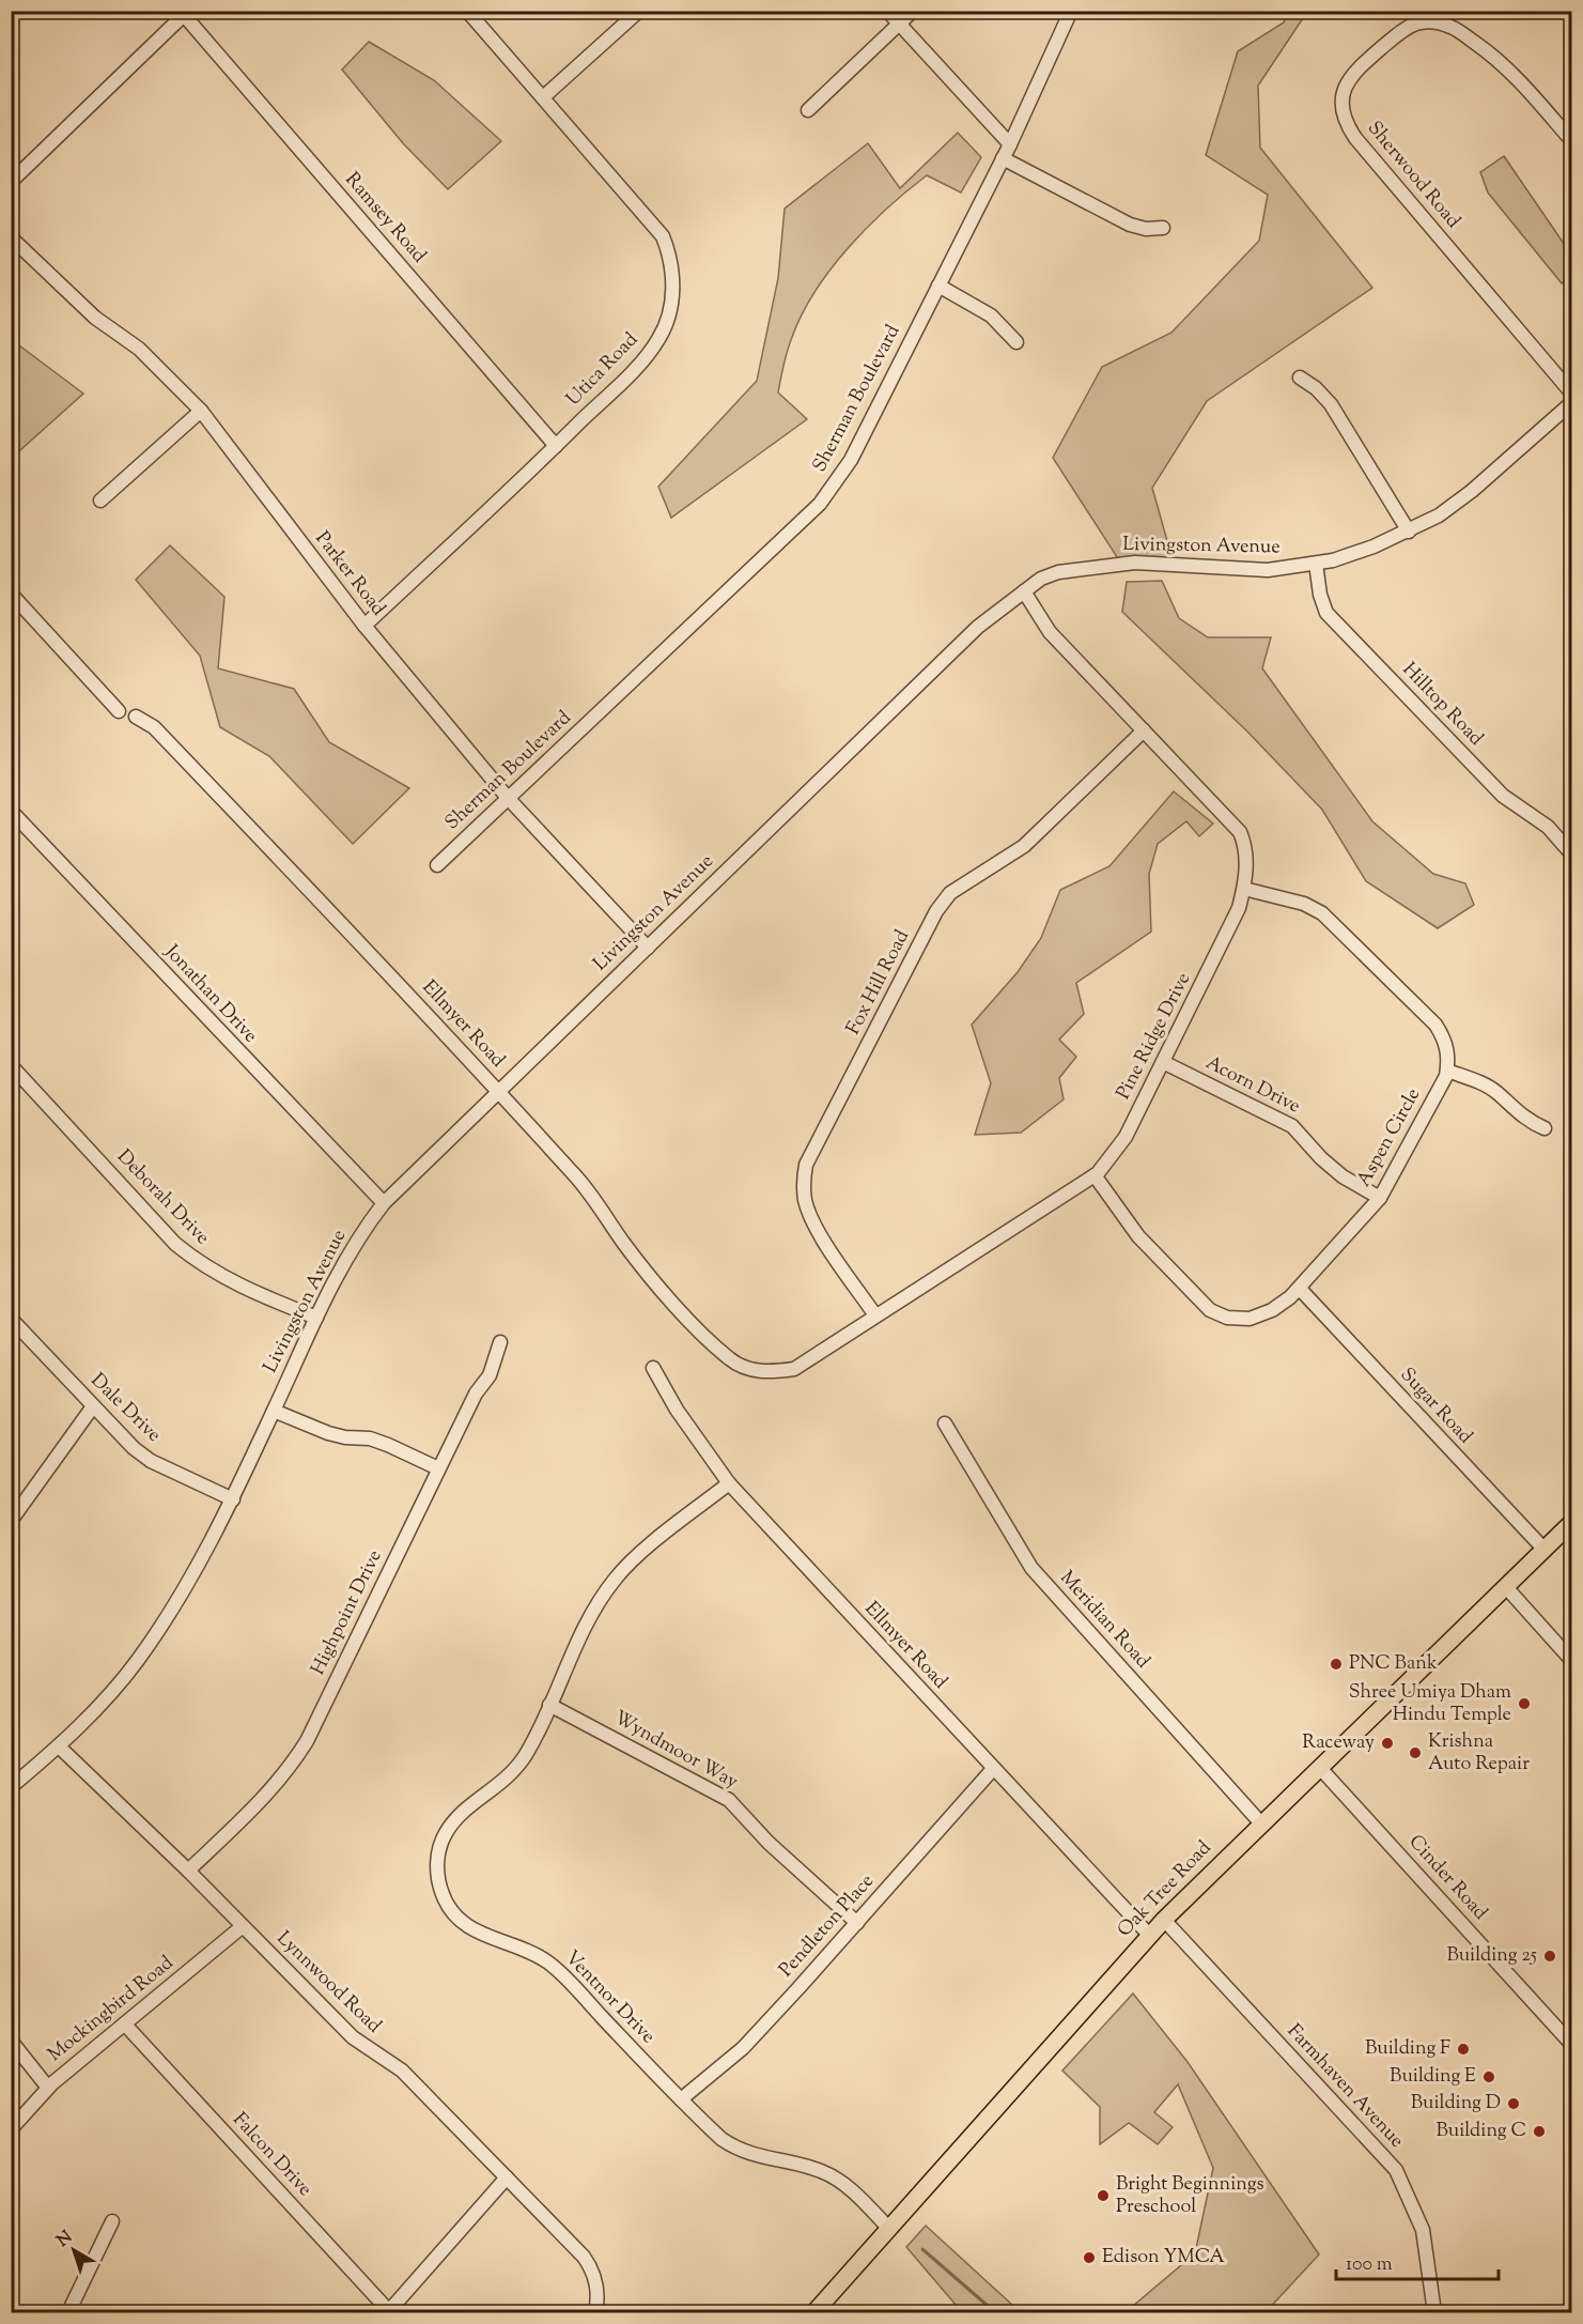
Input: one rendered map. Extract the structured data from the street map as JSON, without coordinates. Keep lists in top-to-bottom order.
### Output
{
  "streets": {
    "main road": ["Oak Tree Road"],
    "street": [
      "Sherwood Road",
      "Ramsey Road",
      "Utica Road",
      "Sherman Boulevard",
      "Livingston Avenue",
      "Parker Road",
      "Hilltop Road",
      "Fox Hill Road",
      "Jonathan Drive",
      "Ellmyer Road",
      "Pine Ridge Drive",
      "Acorn Drive",
      "Aspen Circle",
      "Deborah Drive",
      "Sugar Road",
      "Dale Drive",
      "Highpoint Drive",
      "Meridian Road",
      "Wyndmoor Way",
      "Cinder Road",
      "Pendleton Place",
      "Lynnwood Road",
      "Ventnor Drive",
      "Mockingbird Road",
      "Farmhaven Avenue",
      "Falcon Drive"
    ]
  },
  "crossings": [
    ["Ramsey Road", "Utica Road"],
    ["Utica Road", "Parker Road"],
    ["Sherman Boulevard", "Parker Road"],
    ["Livingston Avenue", "Parker Road"],
    ["Livingston Avenue", "Hilltop Road"],
    ["Livingston Avenue", "Jonathan Drive"],
    ["Livingston Avenue", "Ellmyer Road"],
    ["Livingston Avenue", "Pine Ridge Drive"],
    ["Livingston Avenue", "Deborah Drive"],
    ["Livingston Avenue", "Dale Drive"],
    ["Livingston Avenue", "Lynnwood Road"],
    ["Fox Hill Road", "Pine Ridge Drive"],
    ["Ellmyer Road", "Pine Ridge Drive"],
    ["Ellmyer Road", "Oak Tree Road"],
    ["Ellmyer Road", "Pendleton Place"],
    ["Ellmyer Road", "Ventnor Drive"],
    ["Pine Ridge Drive", "Acorn Drive"],
    ["Pine Ridge Drive", "Aspen Circle"],
    ["Acorn Drive", "Aspen Circle"],
    ["Aspen Circle", "Sugar Road"],
    ["Sugar Road", "Oak Tree Road"],
    ["Highpoint Drive", "Lynnwood Road"],
    ["Meridian Road", "Oak Tree Road"],
    ["Wyndmoor Way", "Pendleton Place"],
    ["Wyndmoor Way", "Ventnor Drive"],
    ["Cinder Road", "Oak Tree Road"],
    ["Oak Tree Road", "Ventnor Drive"],
    ["Oak Tree Road", "Farmhaven Avenue"],
    ["Pendleton Place", "Ventnor Drive"],
    ["Lynnwood Road", "Mockingbird Road"],
    ["Mockingbird Road", "Falcon Drive"]
  ],
  "places": [
    "PNC Bank",
    "Shree Umiya Dham Hindu Temple",
    "Raceway",
    "Krishna Auto Repair",
    "Building 25",
    "Building F",
    "Building E",
    "Building D",
    "Building C",
    "Bright Beginnings Preschool",
    "Edison YMCA"
  ],
  "scale_bar": "100 m",
  "north": "top left"
}
